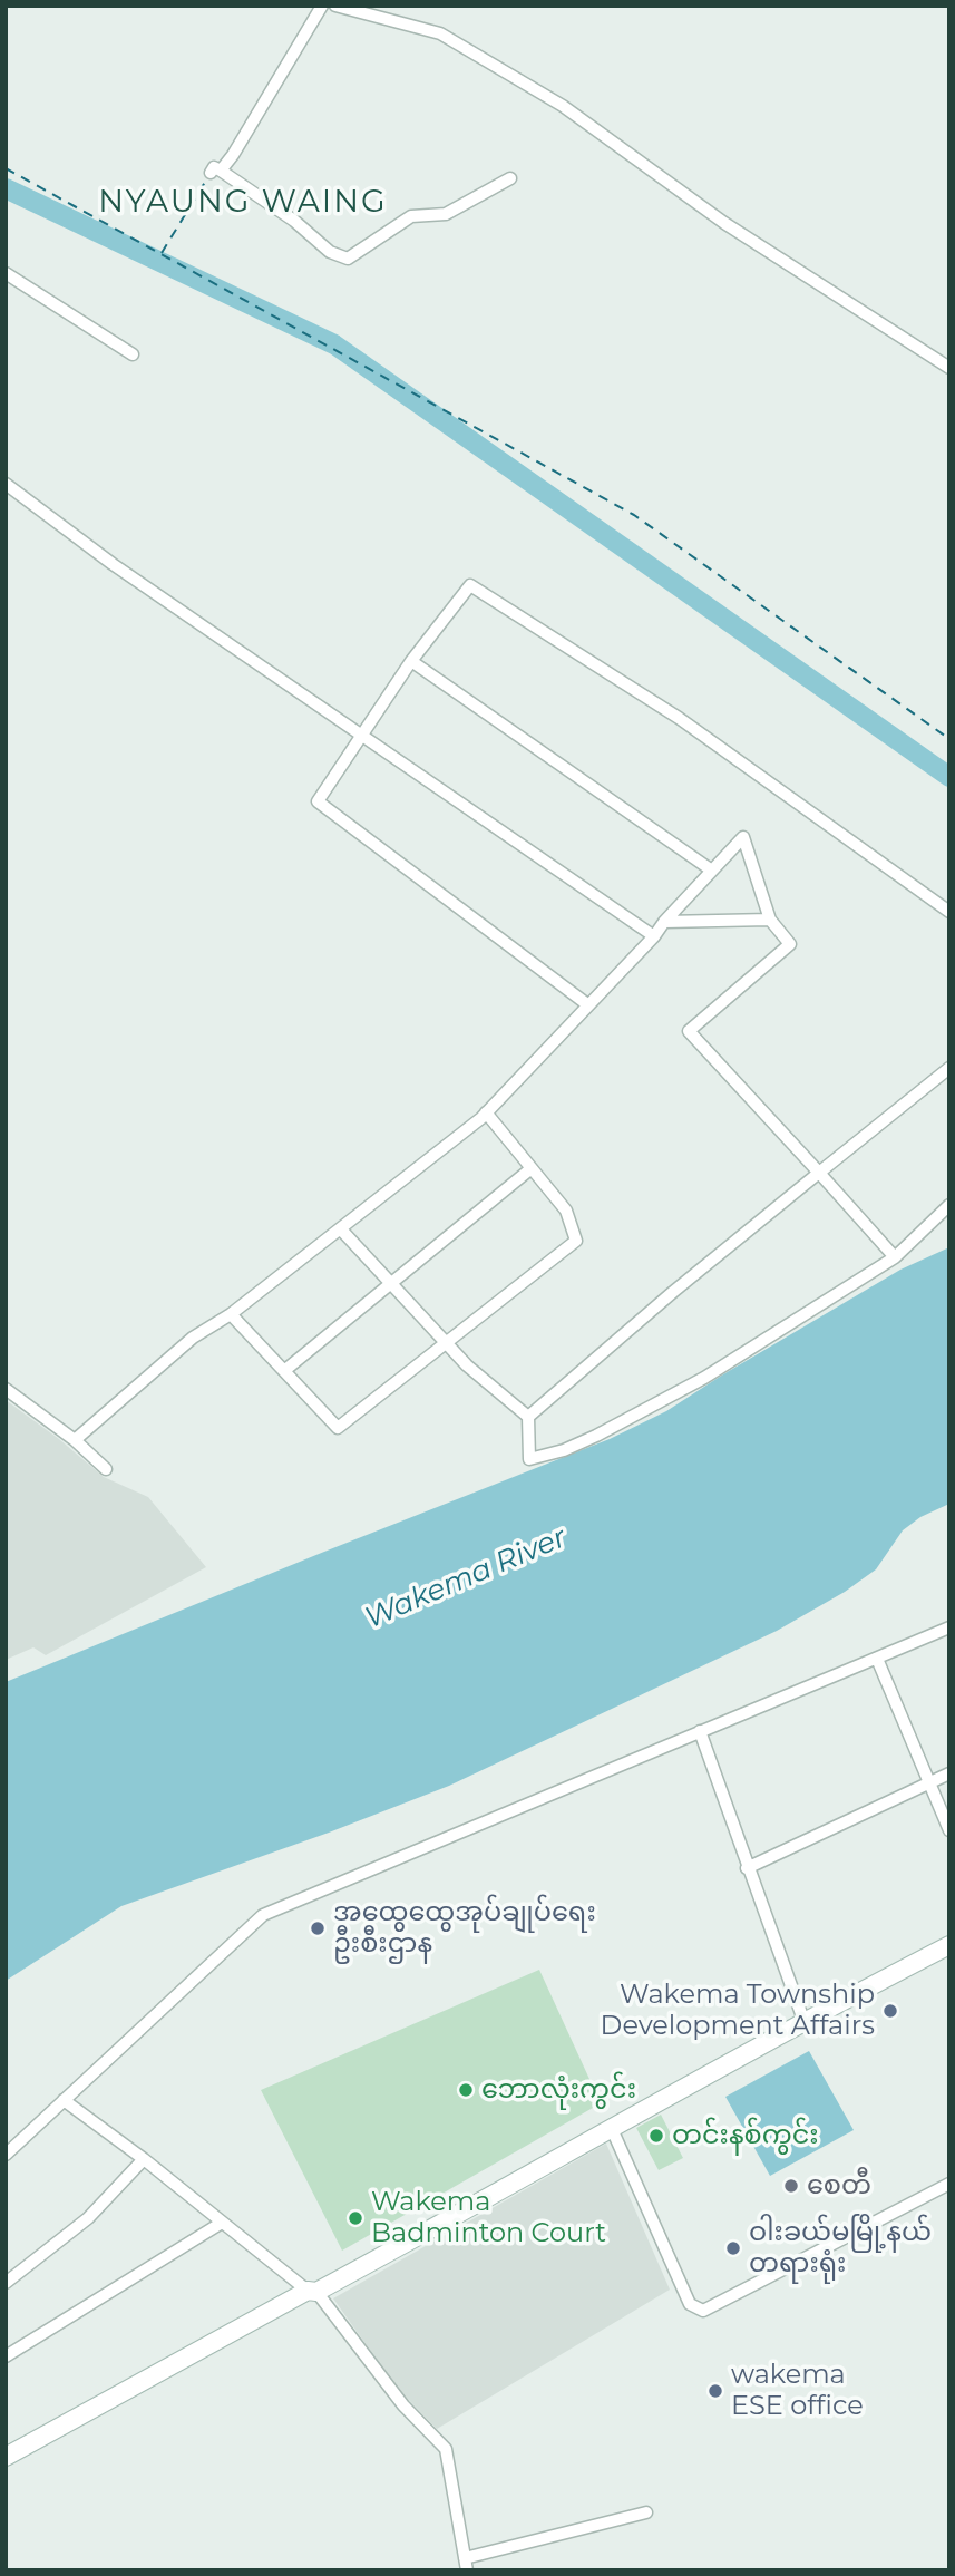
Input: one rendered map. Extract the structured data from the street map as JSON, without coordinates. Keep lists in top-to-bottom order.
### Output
{
  "districts": ["NYAUNG WAING"],
  "water": ["Wakema River"],
  "places": [
    "အထွေထွေအုပ်ချုပ်ရေး ဦးစီးဌာန",
    "Wakema Township Development Affairs",
    "ဘောလုံးကွင်း",
    "တင်းနစ်ကွင်း",
    "စေတီ",
    "Wakema Badminton Court",
    "ဝါးခယ်မမြို့နယ် တရားရုံး",
    "wakema ESE office"
  ]
}
